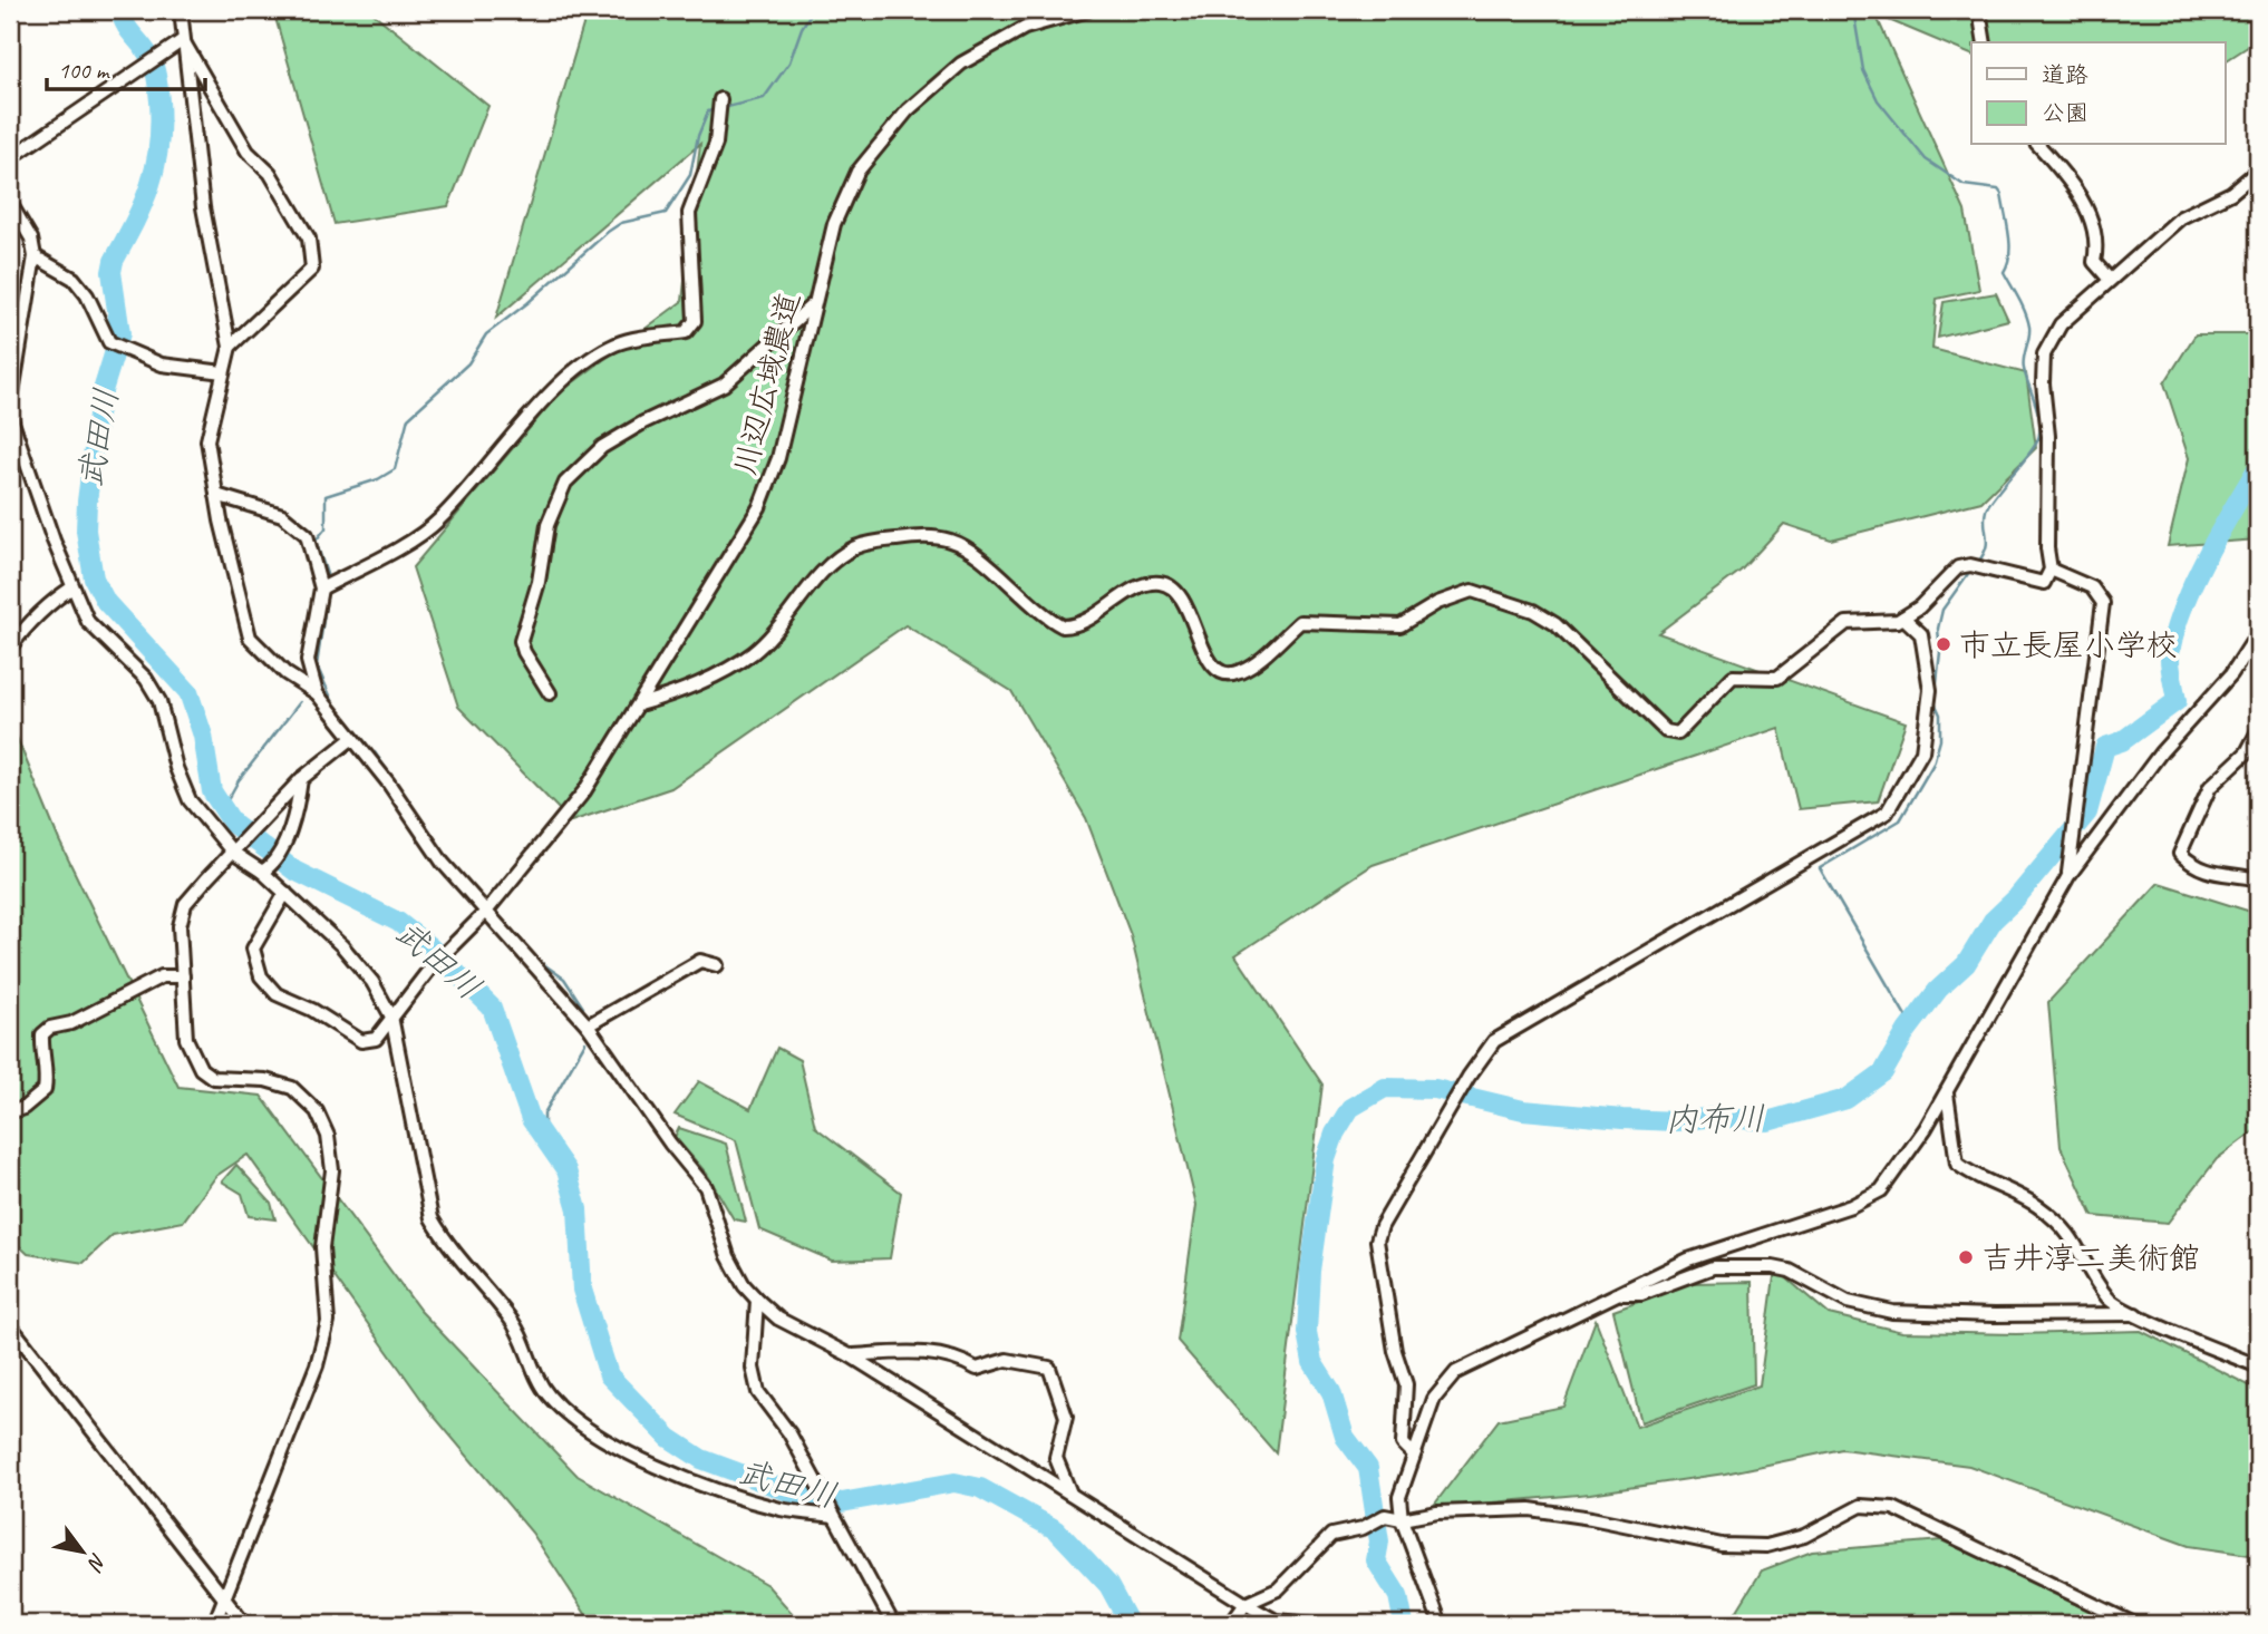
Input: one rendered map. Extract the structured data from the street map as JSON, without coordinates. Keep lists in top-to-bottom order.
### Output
{
  "streets": {
    "street": ["川辺広域農道"]
  },
  "water": ["武田川", "内布川"],
  "places": ["市立長屋小学校", "吉井淳二美術館"],
  "legend": ["道路", "公園"],
  "scale_bar": "100 m",
  "north": "bottom right"
}
